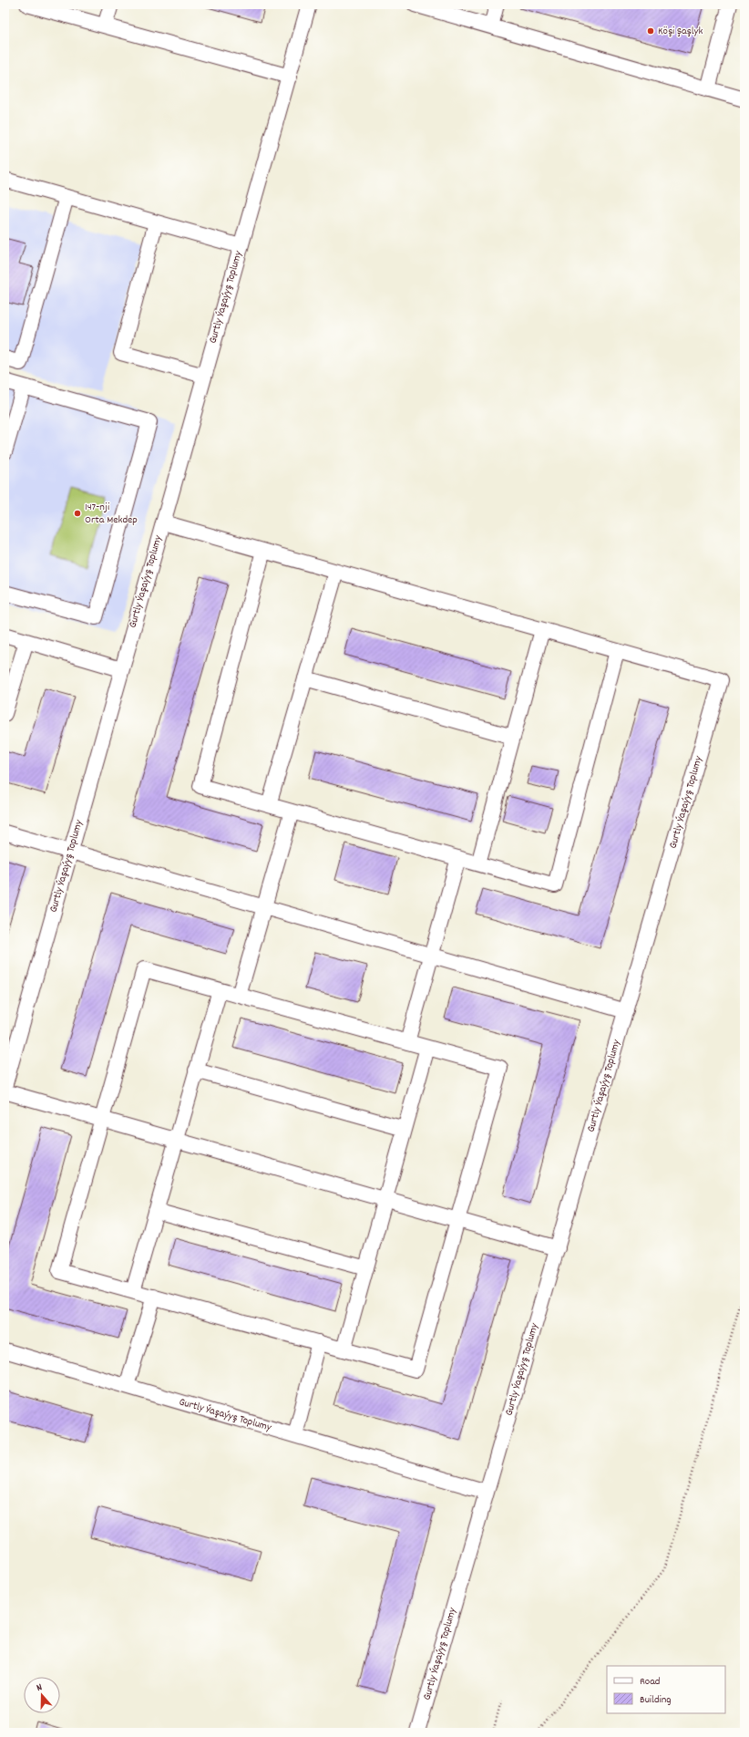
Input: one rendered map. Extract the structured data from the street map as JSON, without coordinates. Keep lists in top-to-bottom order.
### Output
{
  "streets": {
    "street": ["Gurtly Ýaşaýyş Toplumy"]
  },
  "places": ["Köşi Şaşlyk", "147-nji Orta Mekdep"],
  "legend": ["Road", "Building"],
  "north": "top"
}
